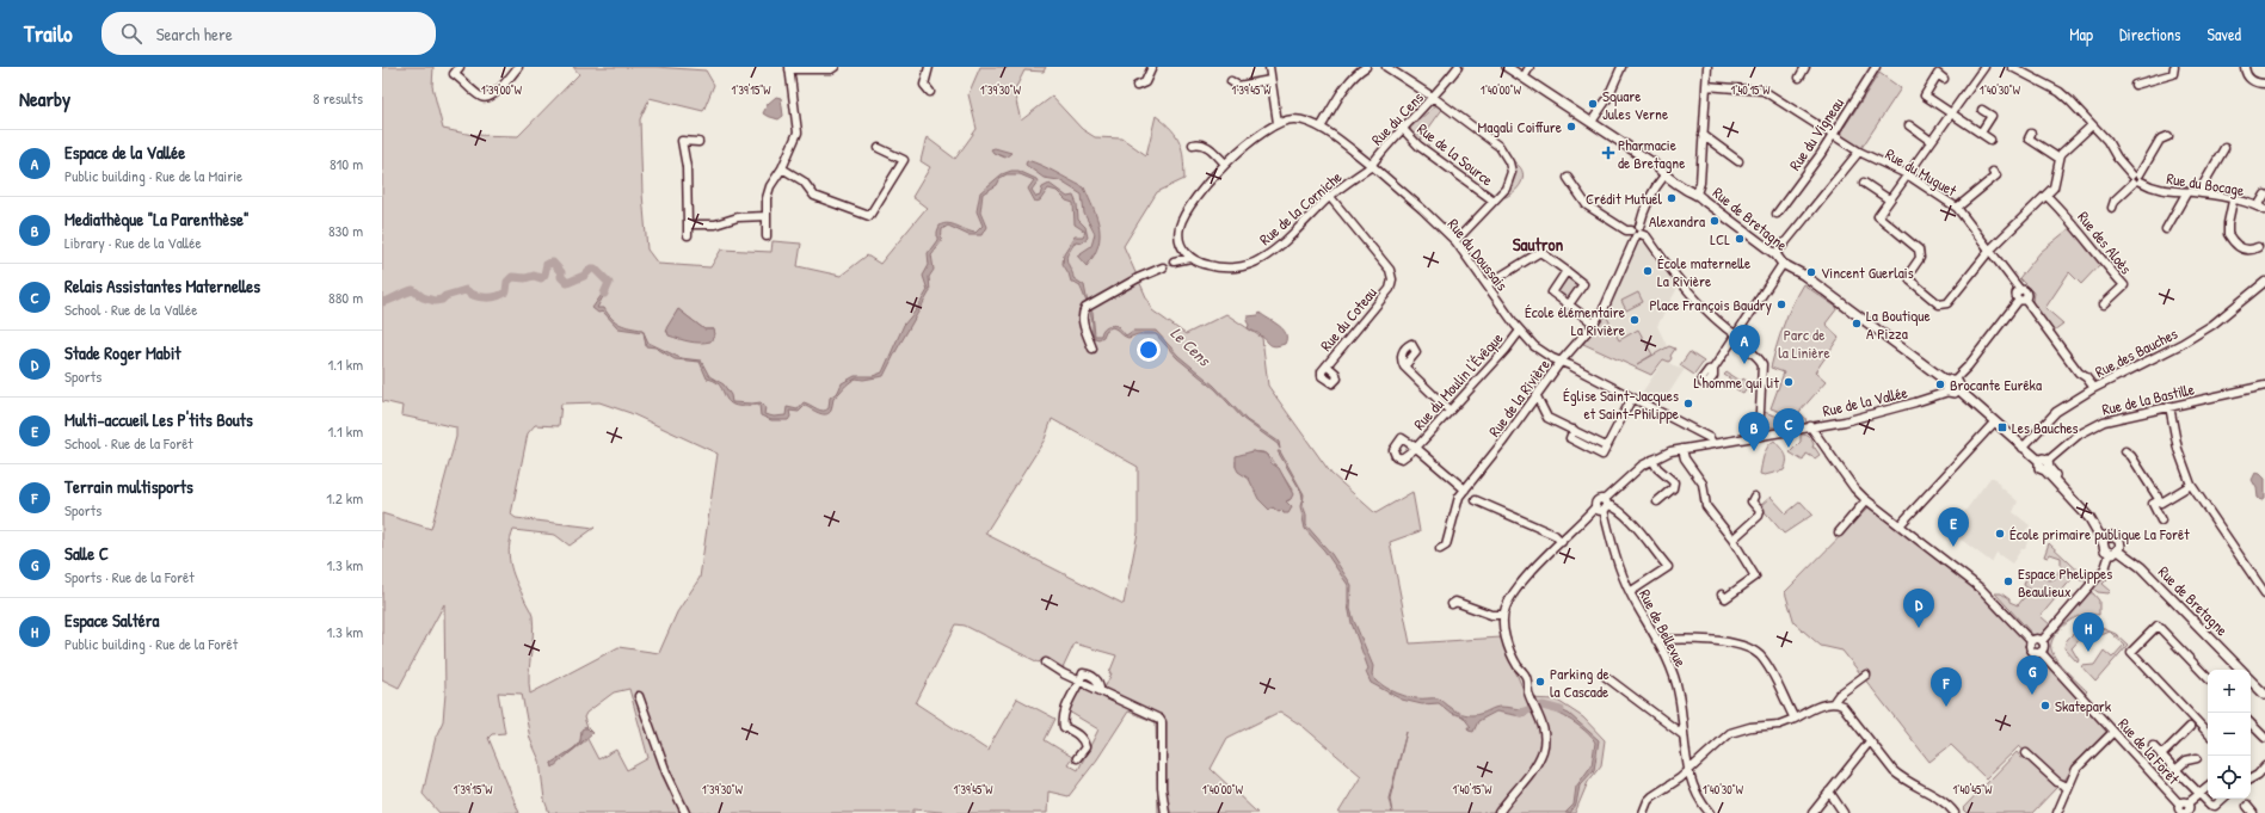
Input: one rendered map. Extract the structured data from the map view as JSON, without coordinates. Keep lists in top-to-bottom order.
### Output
{
  "streets": {
    "main road": ["Rue de Bretagne"],
    "street": [
      "Rue du Cens",
      "Rue du Vigneau",
      "Rue de la Source",
      "Rue du Muguet",
      "Rue du Bocage",
      "Rue de la Corniche",
      "Rue des Aloès",
      "Rue du Doussais",
      "Rue du Coteau",
      "Rue des Bauches",
      "Rue du Moulin l'Évêque",
      "Rue de la Rivière",
      "Rue de la Bastille",
      "Rue de la Vallée",
      "Rue de Bellevue",
      "Rue de la Forêt"
    ]
  },
  "crossings": [
    ["Rue du Cens", "Rue de la Source"],
    ["Rue du Cens", "Rue de la Corniche"],
    ["Rue du Cens", "Rue du Doussais"],
    ["Rue du Vigneau", "Rue du Muguet"],
    ["Rue de la Corniche", "Rue du Doussais"],
    ["Rue de la Corniche", "Rue du Coteau"],
    ["Rue de Bretagne", "Rue des Bauches"],
    ["Rue de Bretagne", "Rue de la Rivière"],
    ["Rue de Bretagne", "Rue de la Bastille"],
    ["Rue de Bretagne", "Rue de la Vallée"],
    ["Rue du Doussais", "Rue du Moulin l'Évêque"],
    ["Rue du Doussais", "Rue de la Rivière"],
    ["Rue du Doussais", "Rue de la Vallée"],
    ["Rue du Moulin l'Évêque", "Rue de la Rivière"],
    ["Rue de la Vallée", "Rue de Bellevue"]
  ],
  "districts": ["Sautron"],
  "water": ["Le Cens"],
  "parks": ["Parc de la Linière"],
  "places": {
    "other": [
      "Square Jules Verne",
      "Magali Coiffure",
      "Crédit Mutuel",
      "Alexandra",
      "LCL",
      "École maternelle La Rivière",
      "Vincent Guerlais",
      "Place François Baudry",
      "École élémentaire La Rivière",
      "La Boutique A Pizza",
      "L'homme qui lit",
      "Brocante Eurêka",
      "Église Saint-Jacques et Saint-Philippe",
      "École primaire publique La Forêt",
      "Espace Phelippes Beaulieux",
      "Parking de la Cascade",
      "Skatepark"
    ],
    "health": ["Pharmacie de Bretagne"],
    "transit": ["Les Bauches"]
  },
  "page": {
    "header": "Trailo",
    "search": "Search here",
    "nav": ["Map", "Directions", "Saved"],
    "heading": ["Nearby", "8 results"],
    "list": [
      {
        "mark": "A",
        "name": "Espace de la Vallée",
        "note": "Public building · Rue de la Mairie",
        "value": "810 m"
      },
      {
        "mark": "B",
        "name": "Mediathèque \"La Parenthèse\"",
        "note": "Library · Rue de la Vallée",
        "value": "830 m"
      },
      {
        "mark": "C",
        "name": "Relais Assistantes Maternelles",
        "note": "School · Rue de la Vallée",
        "value": "880 m"
      },
      {
        "mark": "D",
        "name": "Stade Roger Mabit",
        "note": "Sports",
        "value": "1.1 km"
      },
      {
        "mark": "E",
        "name": "Multi-accueil Les P'tits Bouts",
        "note": "School · Rue de la Forêt",
        "value": "1.1 km"
      },
      {
        "mark": "F",
        "name": "Terrain multisports",
        "note": "Sports",
        "value": "1.2 km"
      },
      {
        "mark": "G",
        "name": "Salle C",
        "note": "Sports · Rue de la Forêt",
        "value": "1.3 km"
      },
      {
        "mark": "H",
        "name": "Espace Saltéra",
        "note": "Public building · Rue de la Forêt",
        "value": "1.3 km"
      }
    ],
    "pins": [
      "A",
      "C",
      "B",
      "E",
      "D",
      "H",
      "G",
      "F"
    ],
    "map_buttons": ["+", "−"]
  },
  "coordinates": [
    "1°40'30\"W",
    "1°39'00\"W",
    "1°39'15\"W",
    "1°39'30\"W",
    "1°39'45\"W",
    "1°40'00\"W",
    "1°40'15\"W",
    "1°40'45\"W"
  ]
}
